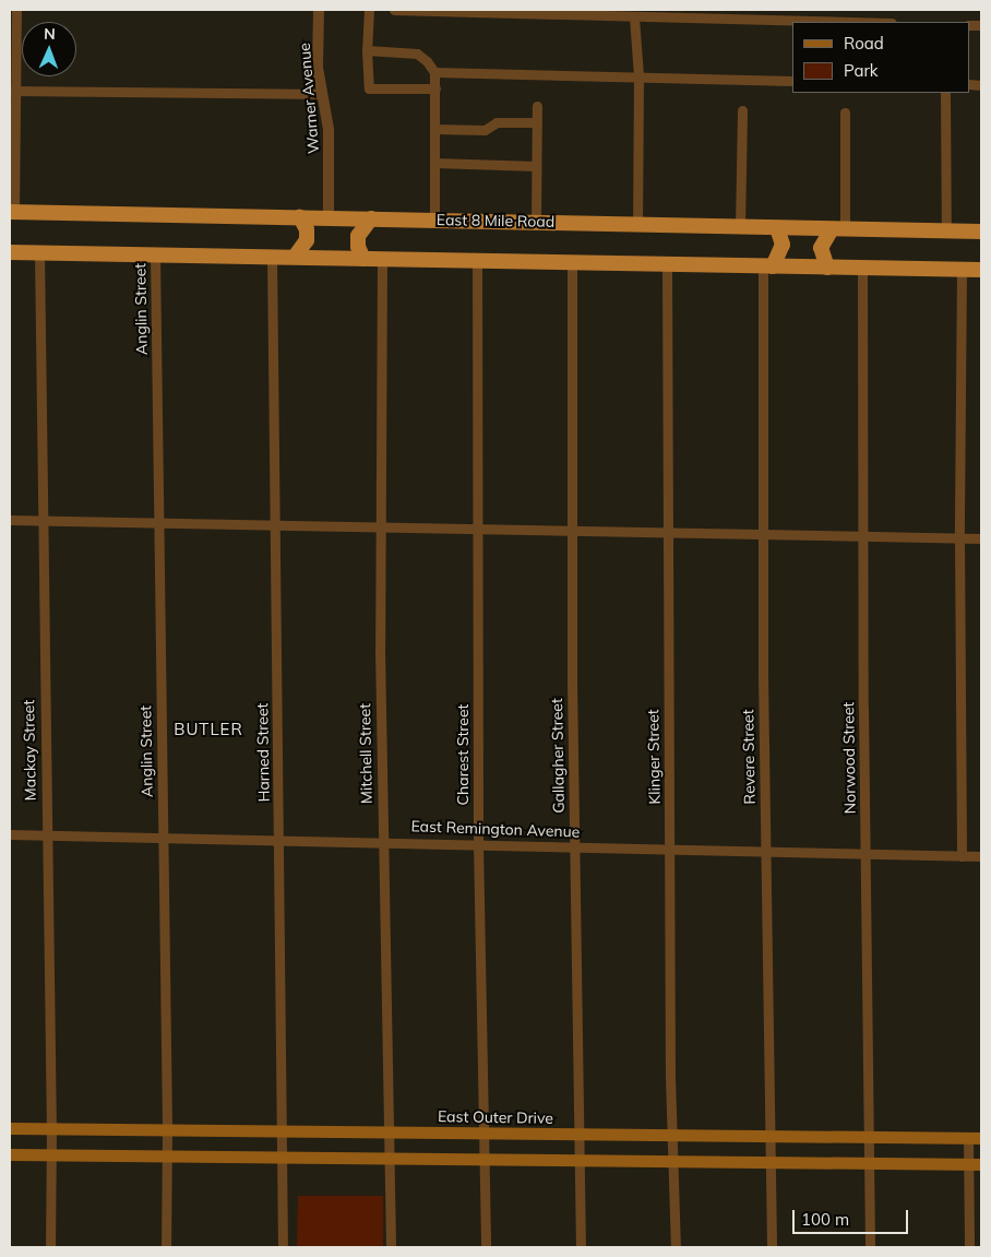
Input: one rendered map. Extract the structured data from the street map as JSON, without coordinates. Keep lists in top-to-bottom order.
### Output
{
  "streets": {
    "highway": ["East 8 Mile Road"],
    "main road": ["East Outer Drive"],
    "street": [
      "Warner Avenue",
      "Anglin Street",
      "Mackay Street",
      "Harned Street",
      "Mitchell Street",
      "Charest Street",
      "Gallagher Street",
      "Klinger Street",
      "Revere Street",
      "Norwood Street",
      "East Remington Avenue"
    ]
  },
  "crossings": [
    ["Warner Avenue", "East 8 Mile Road"],
    ["Anglin Street", "East Remington Avenue"],
    ["Anglin Street", "East Outer Drive"],
    ["Mackay Street", "East Remington Avenue"],
    ["Mackay Street", "East Outer Drive"],
    ["Harned Street", "East Remington Avenue"],
    ["Harned Street", "East Outer Drive"],
    ["Mitchell Street", "East Remington Avenue"],
    ["Mitchell Street", "East Outer Drive"],
    ["Charest Street", "East Remington Avenue"],
    ["Charest Street", "East Outer Drive"],
    ["Gallagher Street", "East Remington Avenue"],
    ["Gallagher Street", "East Outer Drive"],
    ["Klinger Street", "East Remington Avenue"],
    ["Klinger Street", "East Outer Drive"],
    ["Revere Street", "East Remington Avenue"],
    ["Revere Street", "East Outer Drive"],
    ["Norwood Street", "East Remington Avenue"],
    ["Norwood Street", "East Outer Drive"]
  ],
  "districts": ["BUTLER"],
  "legend": ["Road", "Park"],
  "scale_bar": "100 m",
  "north": "top"
}
